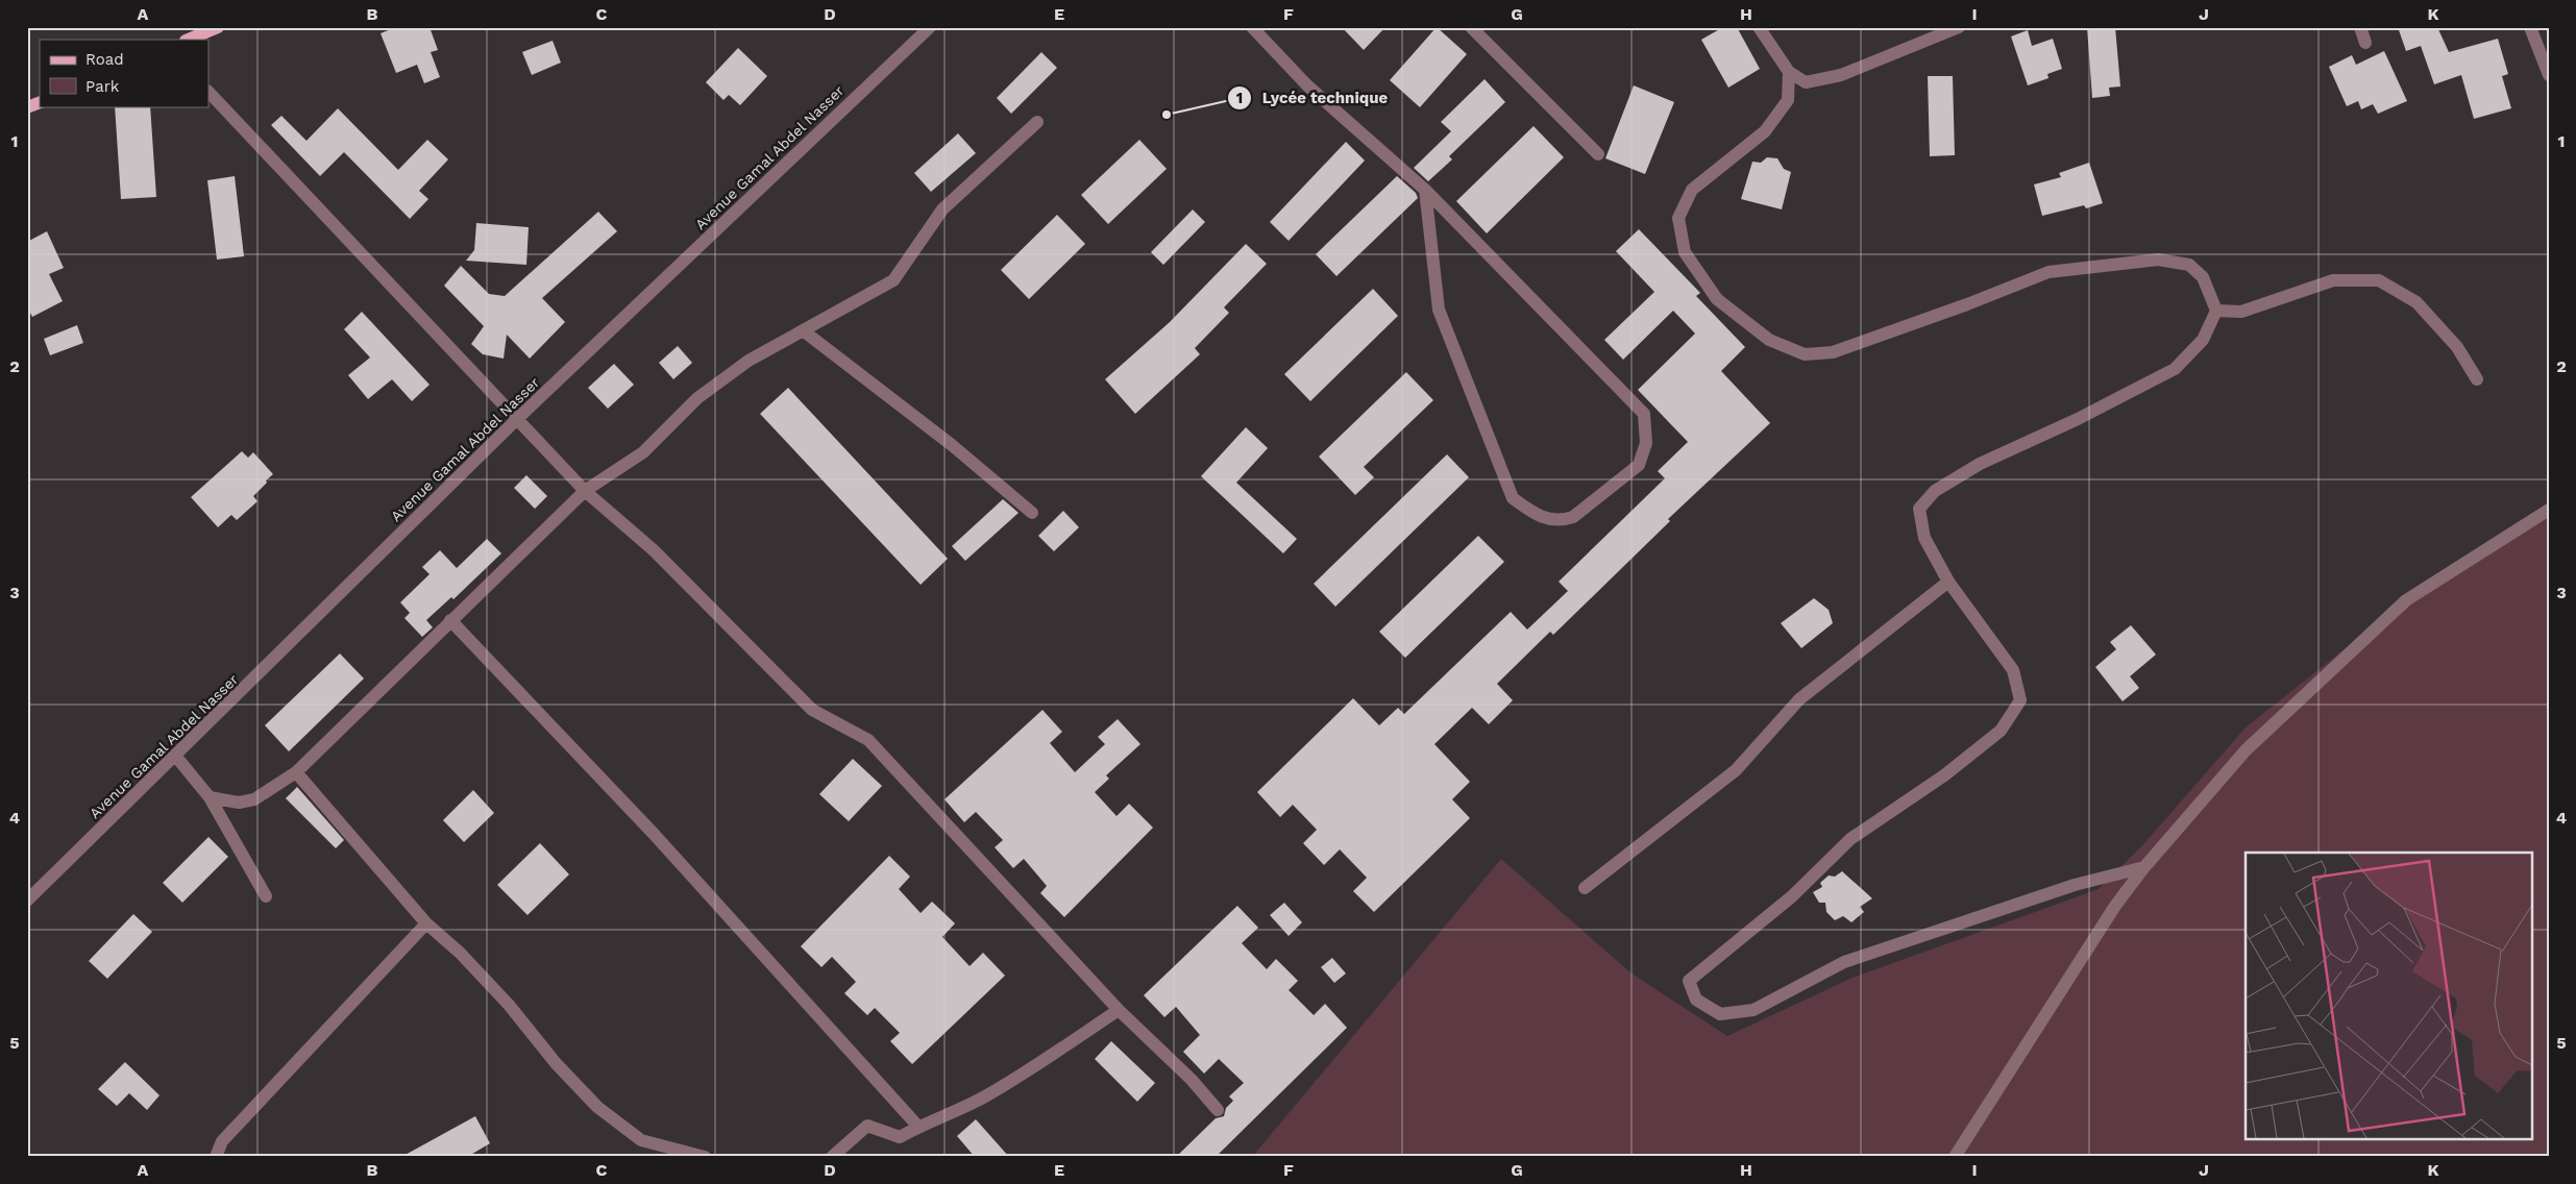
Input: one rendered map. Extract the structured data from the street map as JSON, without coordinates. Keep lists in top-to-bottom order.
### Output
{
  "streets": {
    "street": ["Avenue Gamal Abdel Nasser"]
  },
  "places": ["Lycée technique"],
  "legend": ["Road", "Park"],
  "grid": {
    "columns": [
      "A",
      "B",
      "C",
      "D",
      "E",
      "F",
      "G",
      "H",
      "I",
      "J",
      "K"
    ],
    "rows": [
      "1",
      "2",
      "3",
      "4",
      "5"
    ]
  }
}
